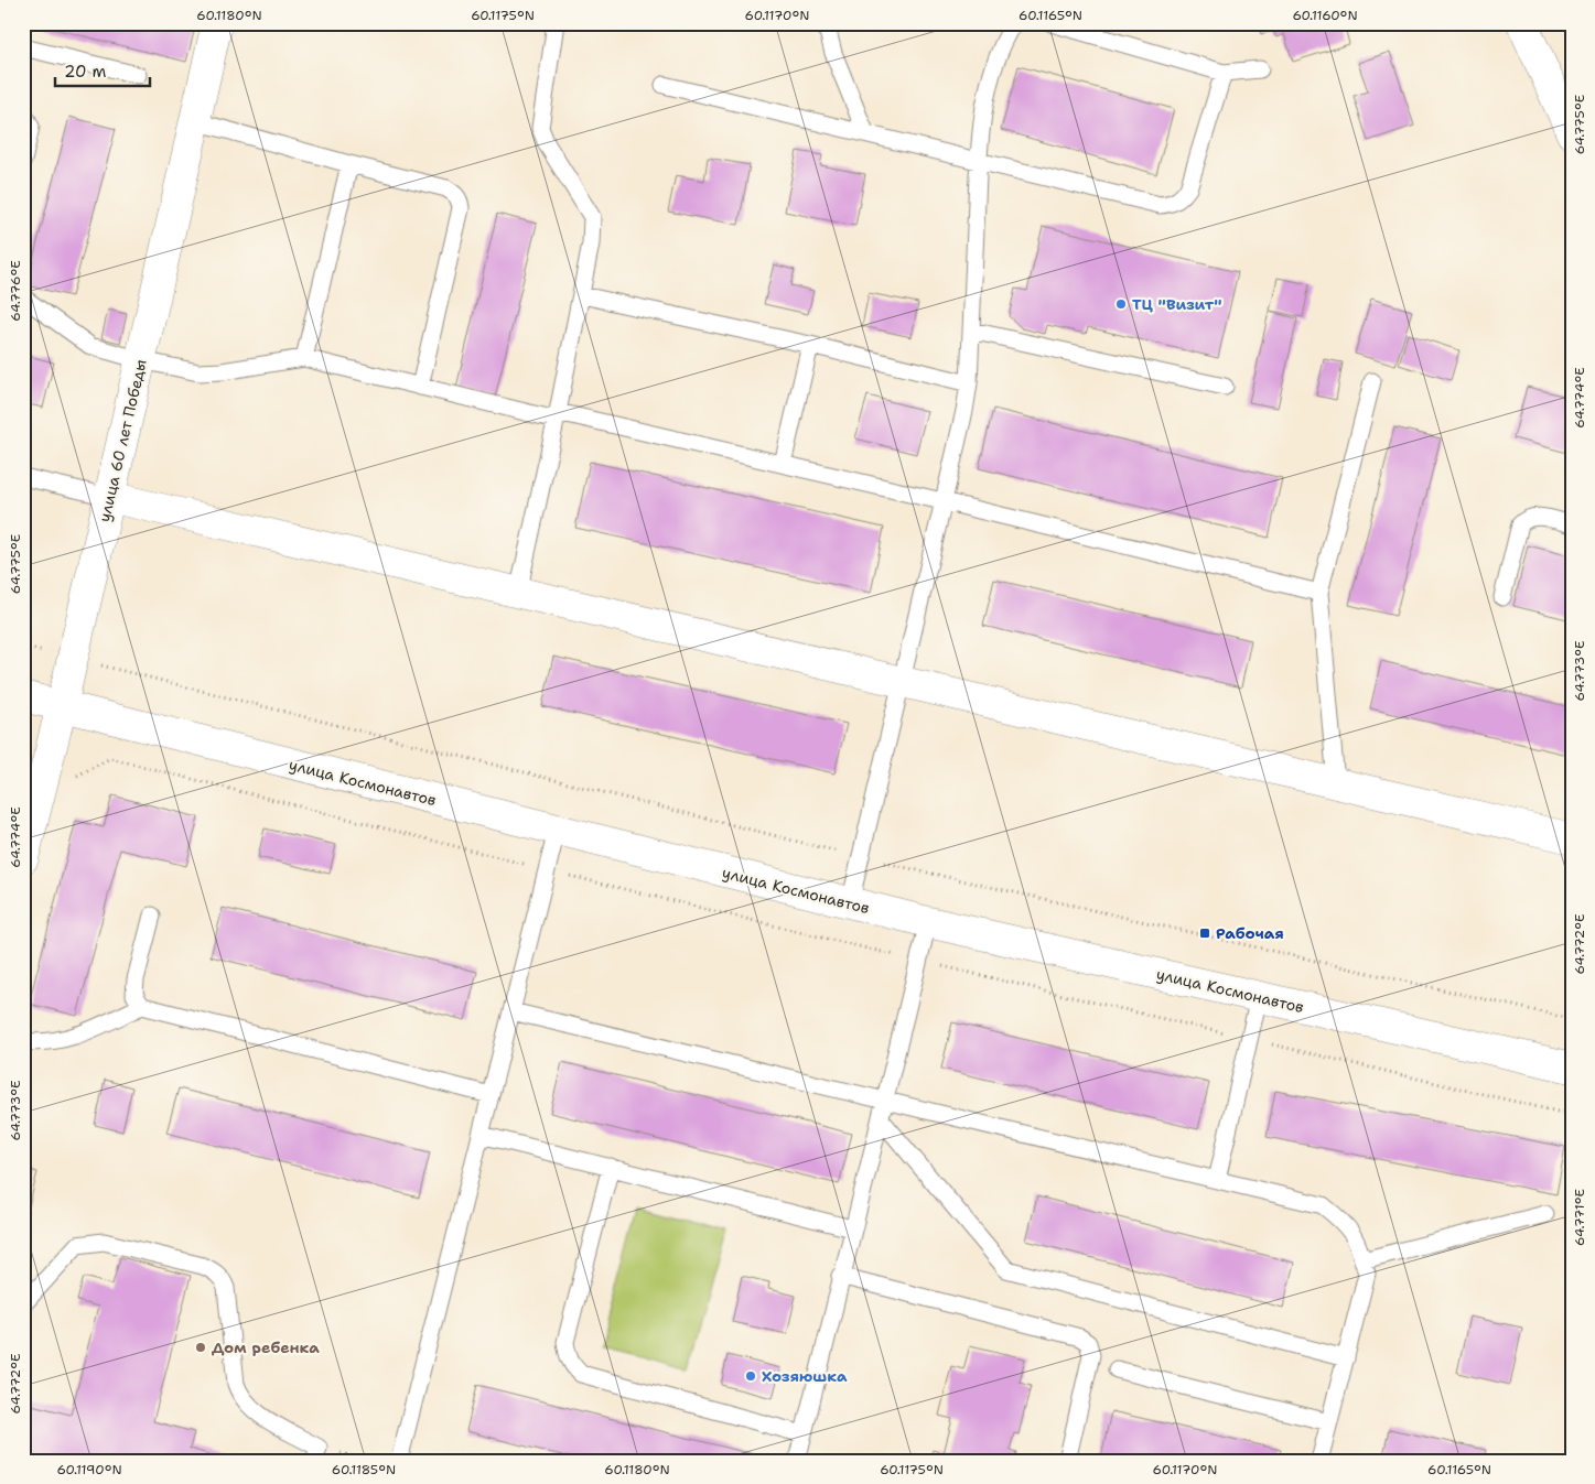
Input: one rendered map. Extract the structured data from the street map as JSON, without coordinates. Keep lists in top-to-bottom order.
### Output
{
  "streets": {
    "street": ["улица 60 лет Победы", "улица Космонавтов"]
  },
  "crossings": [
    ["улица 60 лет Победы", "улица Космонавтов"]
  ],
  "places": {
    "other": ["ТЦ \"Визит\"", "Дом ребенка", "Хозяюшка"],
    "transit": ["Рабочая"]
  },
  "scale_bar": "20 m",
  "coordinates": [
    "60.1180°N",
    "60.1175°N",
    "60.1170°N",
    "60.1165°N",
    "60.1160°N",
    "64.775°E",
    "64.776°E",
    "64.774°E",
    "64.773°E",
    "64.772°E",
    "64.771°E",
    "60.1190°N",
    "60.1185°N"
  ]
}
